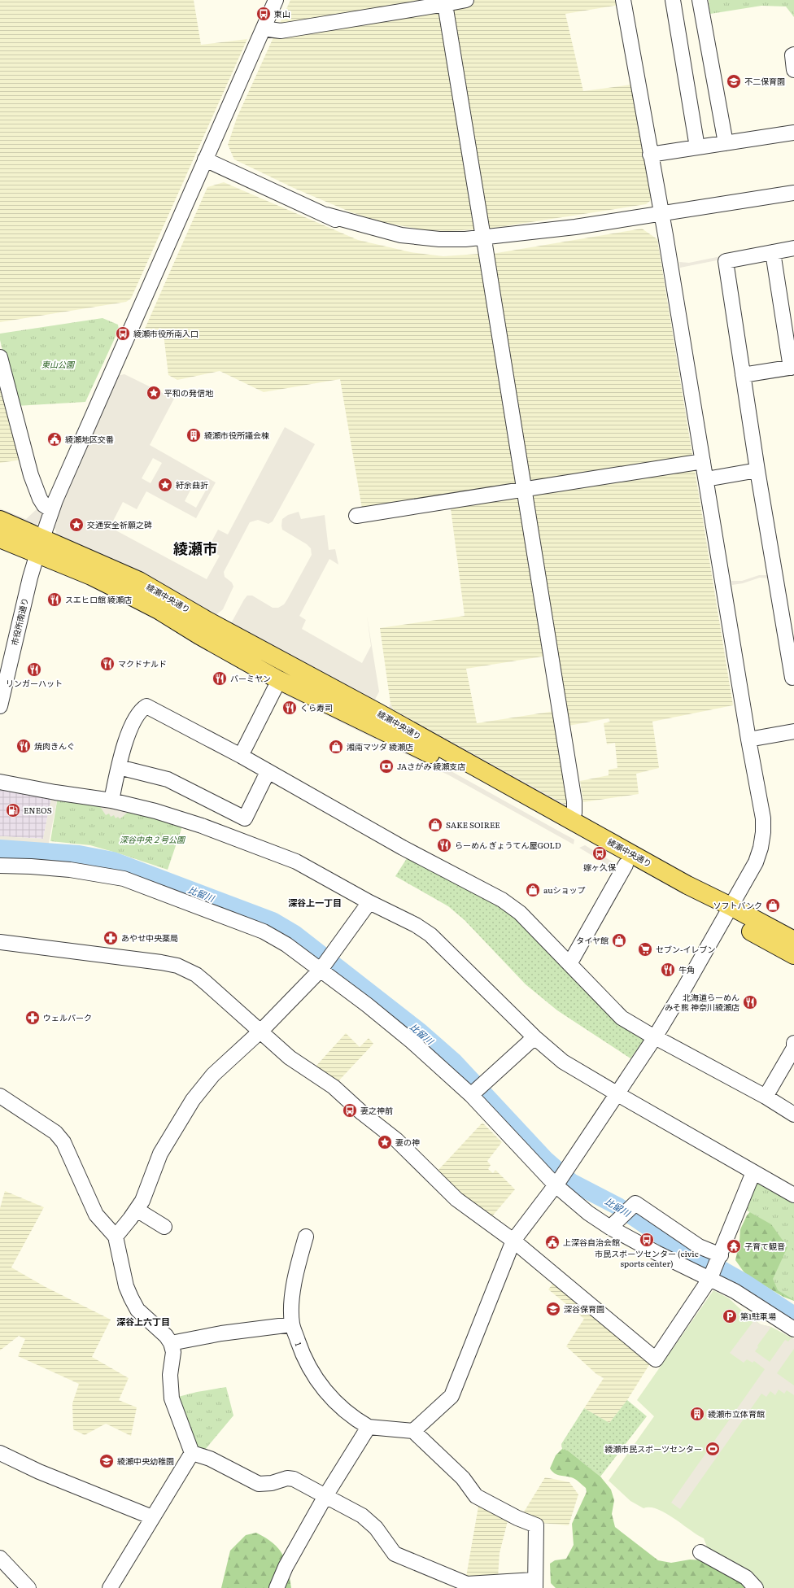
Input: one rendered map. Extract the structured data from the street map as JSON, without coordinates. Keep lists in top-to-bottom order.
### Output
{
  "streets": {
    "main road": ["綾瀬中央通り"],
    "street": ["市役所南通り", "1"]
  },
  "crossings": [
    ["綾瀬中央通り", "市役所南通り"]
  ],
  "districts": ["綾瀬市", "深谷上一丁目", "深谷上六丁目"],
  "water": ["比留川"],
  "parks": ["東山公園", "深谷中央２号公園"],
  "places": {
    "bus stop": [
      "東山",
      "綾瀬市役所南入口",
      "嫁ヶ久保",
      "妻之神前",
      "市民スポーツセンター (civic sports center)"
    ],
    "school or university": ["不二保育園", "深谷保育園", "綾瀬中央幼稚園"],
    "place": [
      "平和の発信地",
      "紆余曲折",
      "交通安全祈願之碑",
      "妻の神"
    ],
    "building": ["綾瀬市役所議会棟", "綾瀬市立体育館"],
    "public building": ["綾瀬地区交番", "上深谷自治会館"],
    "restaurant": [
      "スエヒロ館 綾瀬店",
      "マクドナルド",
      "リンガーハット",
      "バーミヤン",
      "くら寿司",
      "焼肉きんぐ",
      "らーめん ぎょうてん屋GOLD",
      "牛角",
      "北海道らーめん みそ熊 神奈川綾瀬店"
    ],
    "shop": [
      "湘南マツダ 綾瀬店",
      "SAKE SOIREE",
      "auショップ",
      "ソフトバンク",
      "タイヤ館"
    ],
    "bank": ["JAさがみ 綾瀬支店"],
    "fuel station": ["ENEOS"],
    "pharmacy": ["あやせ中央薬局", "ウェルパーク"],
    "supermarket": ["セブン-イレブン"],
    "temple": ["子育て観音"],
    "parking": ["第1駐車場"],
    "sports": ["綾瀬市民スポーツセンター"]
  }
}
